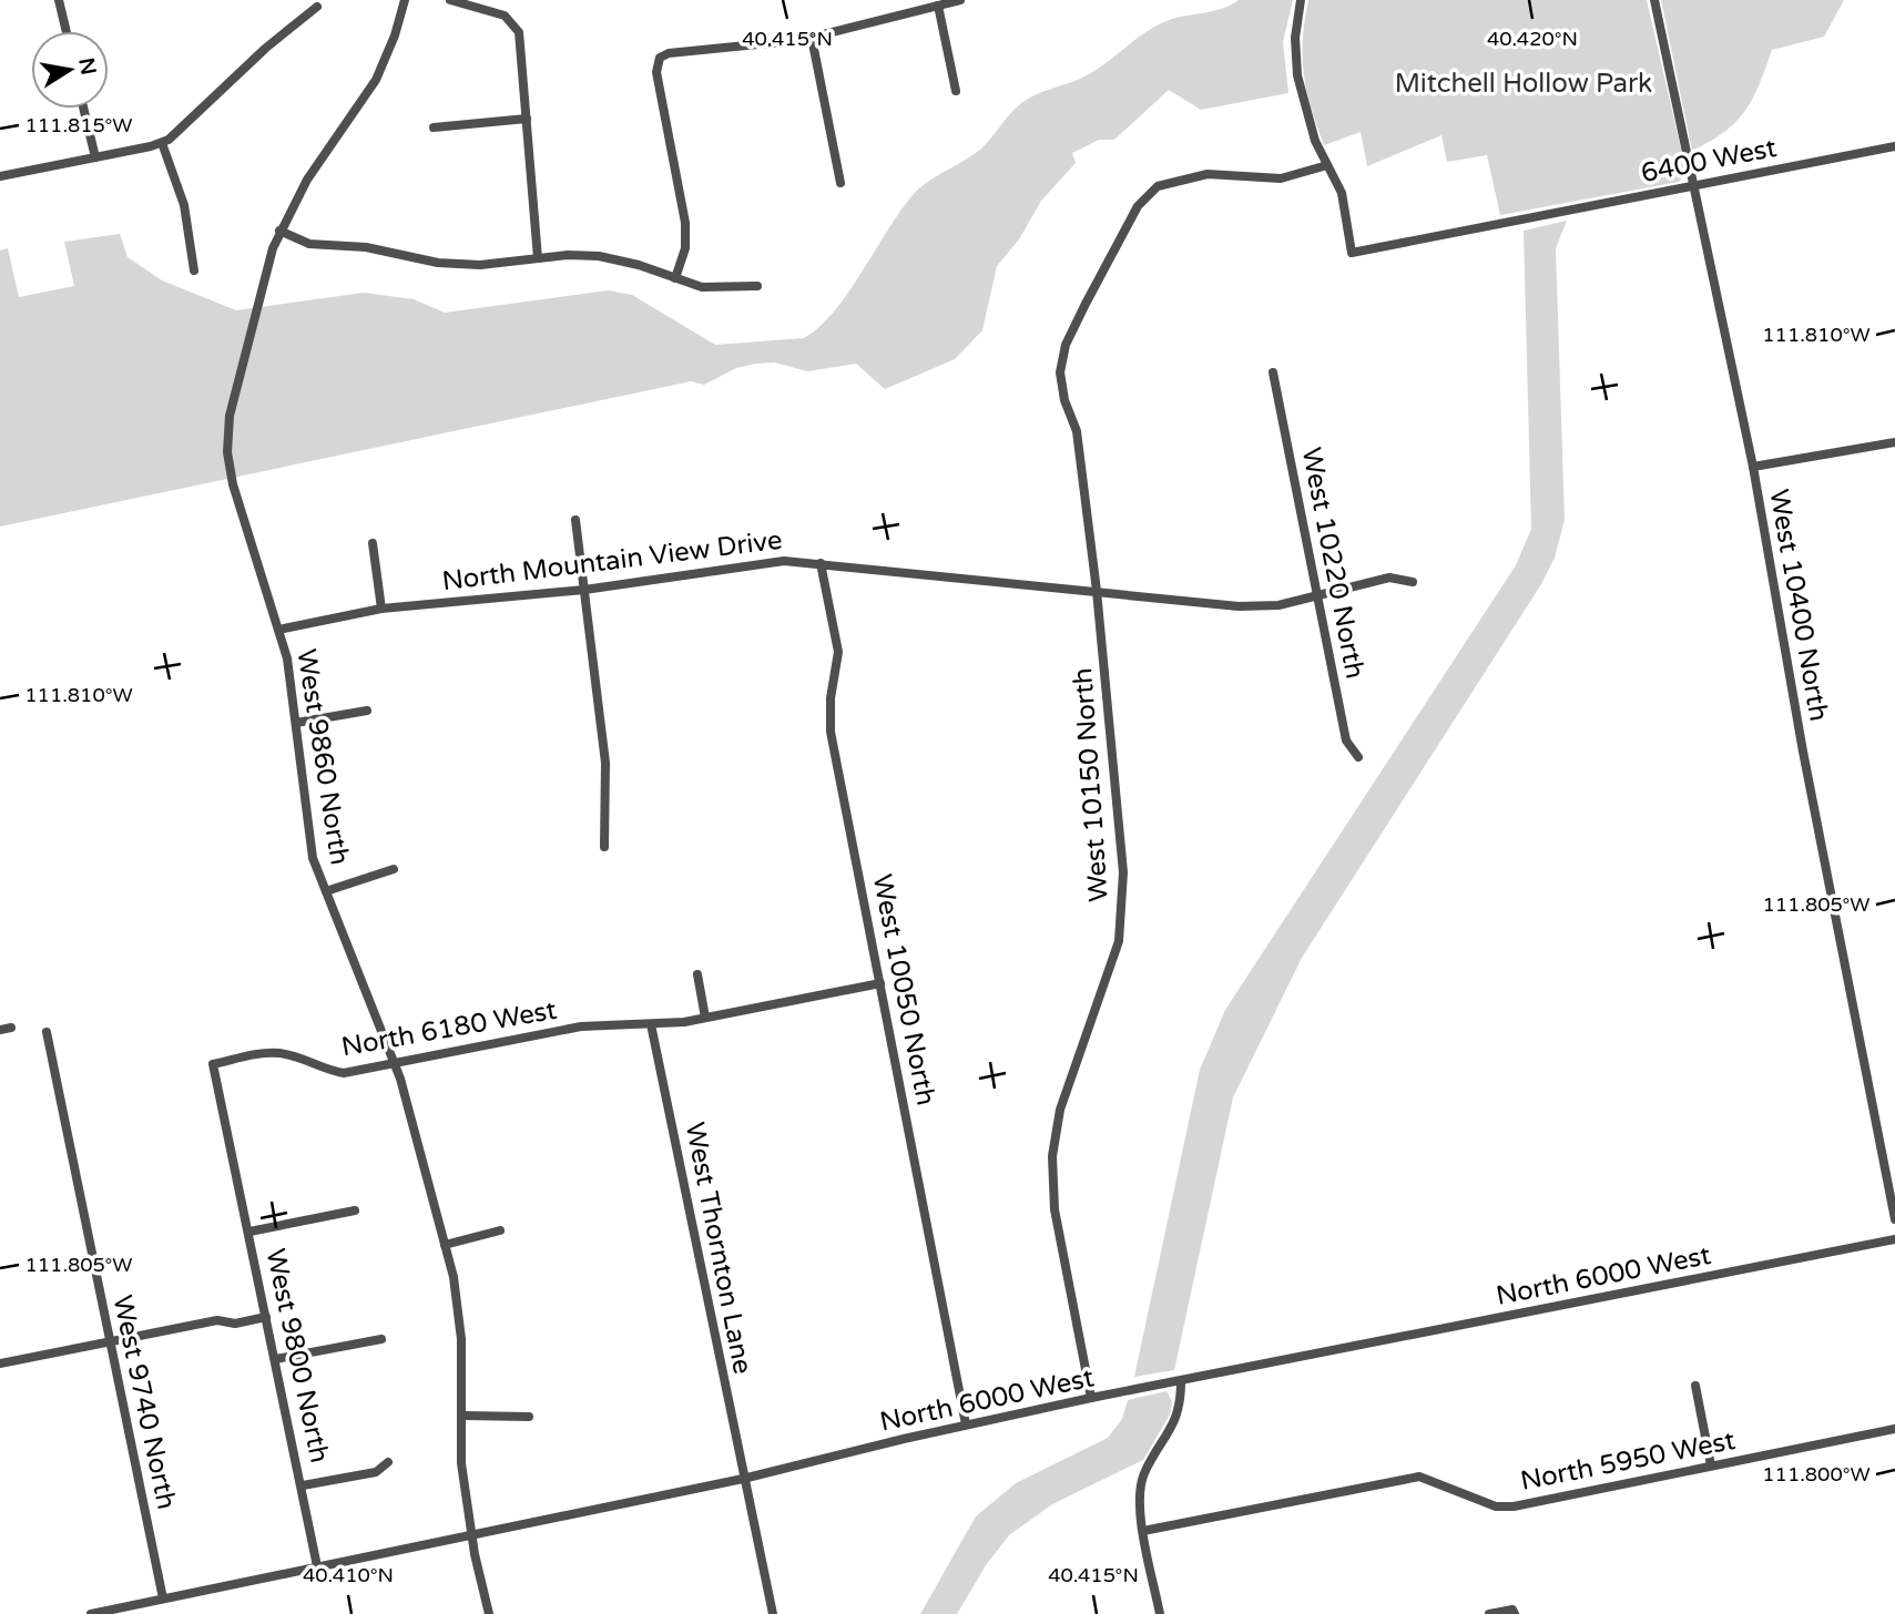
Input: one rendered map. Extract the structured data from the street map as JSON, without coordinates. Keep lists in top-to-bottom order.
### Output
{
  "streets": {
    "street": [
      "6400 West",
      "North Mountain View Drive",
      "West 10220 North",
      "West 10400 North",
      "West 9860 North",
      "West 10150 North",
      "West 10050 North",
      "North 6180 West",
      "West Thornton Lane",
      "North 6000 West",
      "West 9800 North",
      "West 9740 North",
      "North 5950 West"
    ]
  },
  "crossings": [
    ["6400 West", "West 10400 North"],
    ["6400 West", "West 10150 North"],
    ["North Mountain View Drive", "West 10220 North"],
    ["North Mountain View Drive", "West 9860 North"],
    ["North Mountain View Drive", "West 10150 North"],
    ["North Mountain View Drive", "West 10050 North"],
    ["West 9860 North", "North 6180 West"],
    ["West 10150 North", "North 6000 West"],
    ["West 10050 North", "North 6180 West"],
    ["West 10050 North", "North 6000 West"],
    ["North 6180 West", "West Thornton Lane"],
    ["North 6180 West", "West 9800 North"],
    ["West Thornton Lane", "North 6000 West"],
    ["North 6000 West", "West 9800 North"],
    ["North 6000 West", "West 9740 North"]
  ],
  "parks": ["Mitchell Hollow Park"],
  "north": "right",
  "coordinates": [
    "40.415°N",
    "40.420°N",
    "111.815°W",
    "111.810°W",
    "111.805°W",
    "111.800°W",
    "40.410°N"
  ]
}
